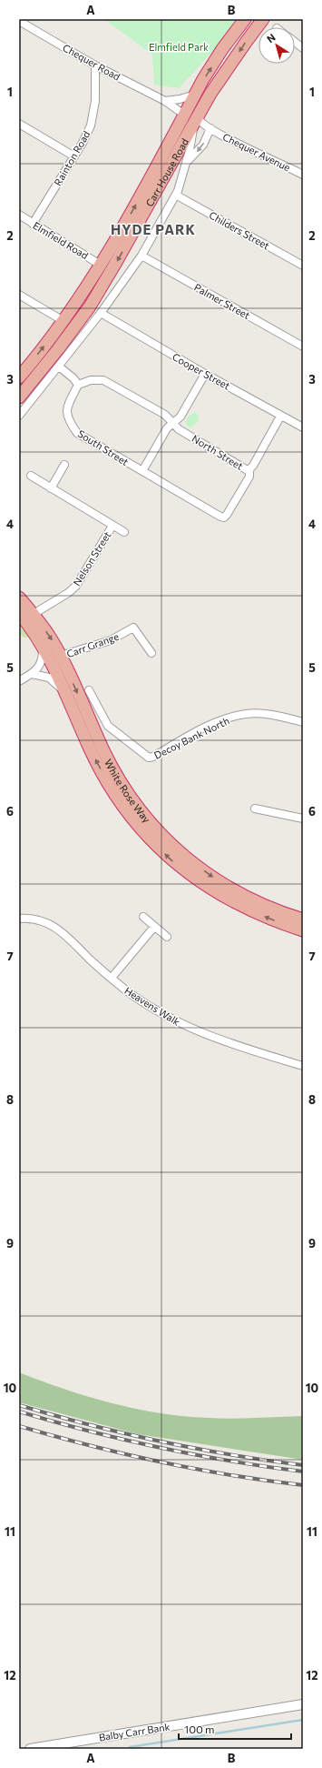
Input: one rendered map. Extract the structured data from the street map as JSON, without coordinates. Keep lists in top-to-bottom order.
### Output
{
  "streets": {
    "highway": ["Carr House Road", "White Rose Way"],
    "street": [
      "Chequer Road",
      "Chequer Avenue",
      "Rainton Road",
      "Childers Street",
      "Elmfield Road",
      "Palmer Street",
      "Cooper Street",
      "South Street",
      "North Street",
      "Nelson Street",
      "Carr Grange",
      "Decoy Bank North",
      "Heavens Walk",
      "Balby Carr Bank"
    ]
  },
  "crossings": [
    ["Chequer Road", "Rainton Road"],
    ["Chequer Road", "Carr House Road"],
    ["Chequer Avenue", "Carr House Road"],
    ["Rainton Road", "Elmfield Road"],
    ["Carr House Road", "Elmfield Road"],
    ["Cooper Street", "North Street"],
    ["South Street", "North Street"],
    ["Nelson Street", "White Rose Way"],
    ["Carr Grange", "White Rose Way"]
  ],
  "districts": ["HYDE PARK"],
  "parks": ["Elmfield Park"],
  "scale_bar": "100 m",
  "north": "top left",
  "grid": {
    "columns": ["A", "B"],
    "rows": [
      "1",
      "2",
      "3",
      "4",
      "5",
      "6",
      "7",
      "8",
      "9",
      "10",
      "11",
      "12"
    ]
  }
}
